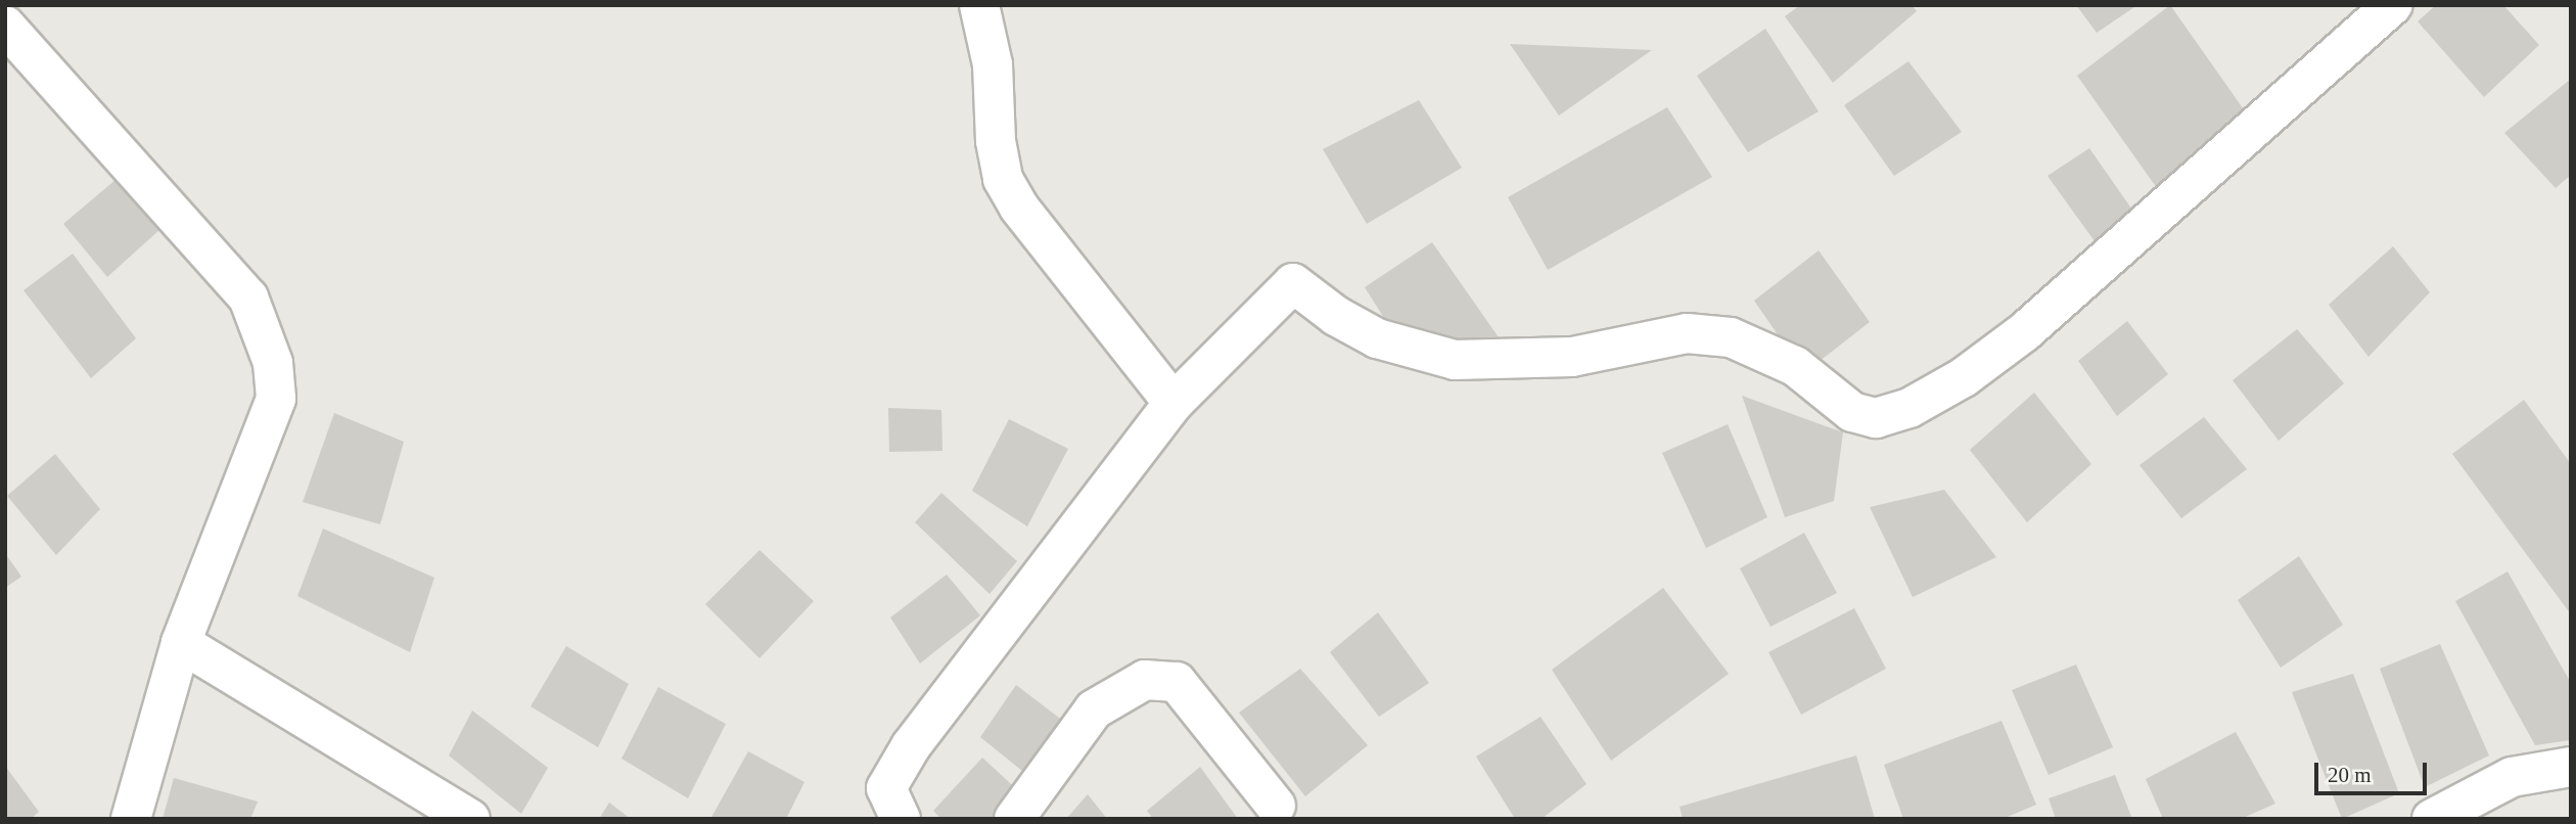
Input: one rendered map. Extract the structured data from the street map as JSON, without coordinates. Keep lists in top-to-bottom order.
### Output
{
  "scale_bar": "20 m"
}
